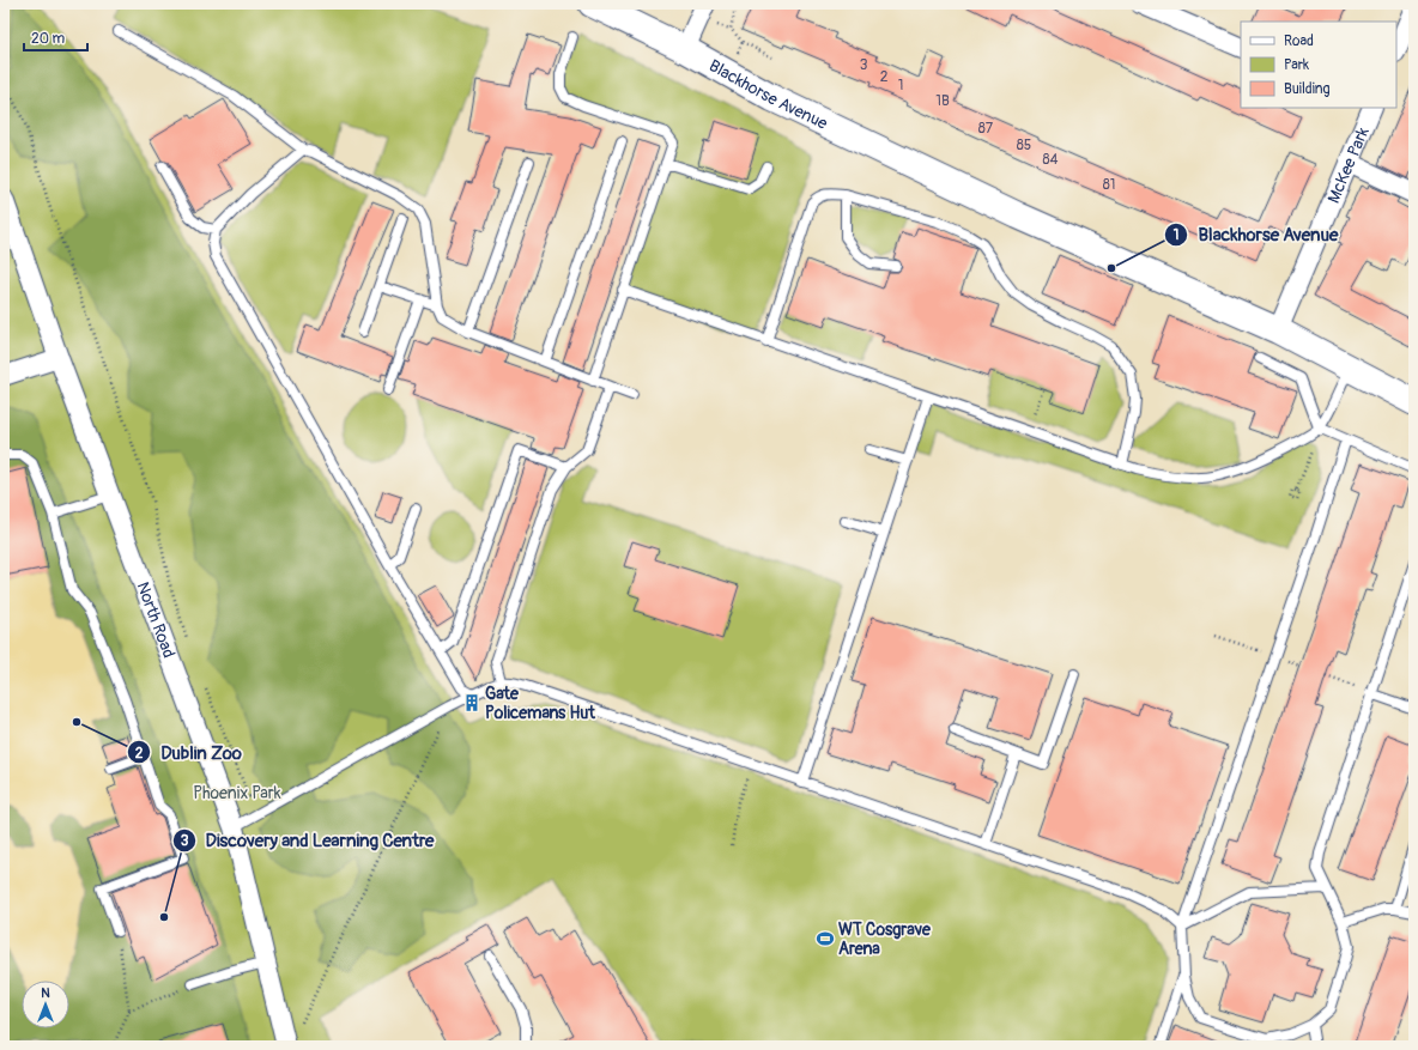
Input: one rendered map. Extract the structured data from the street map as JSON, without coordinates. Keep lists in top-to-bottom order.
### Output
{
  "streets": {
    "main road": ["Blackhorse Avenue"],
    "street": ["McKee Park", "North Road"]
  },
  "crossings": [
    ["Blackhorse Avenue", "McKee Park"]
  ],
  "parks": ["Phoenix Park"],
  "places": {
    "other": ["Blackhorse Avenue", "Dublin Zoo", "Discovery and Learning Centre"],
    "building": ["Gate Policemans Hut"],
    "sports": ["WT Cosgrave Arena"]
  },
  "house_numbers": [
    "3",
    "2",
    "1",
    "1B",
    "87",
    "85",
    "84",
    "81"
  ],
  "legend": ["Road", "Park", "Building"],
  "scale_bar": "20 m",
  "north": "top"
}
